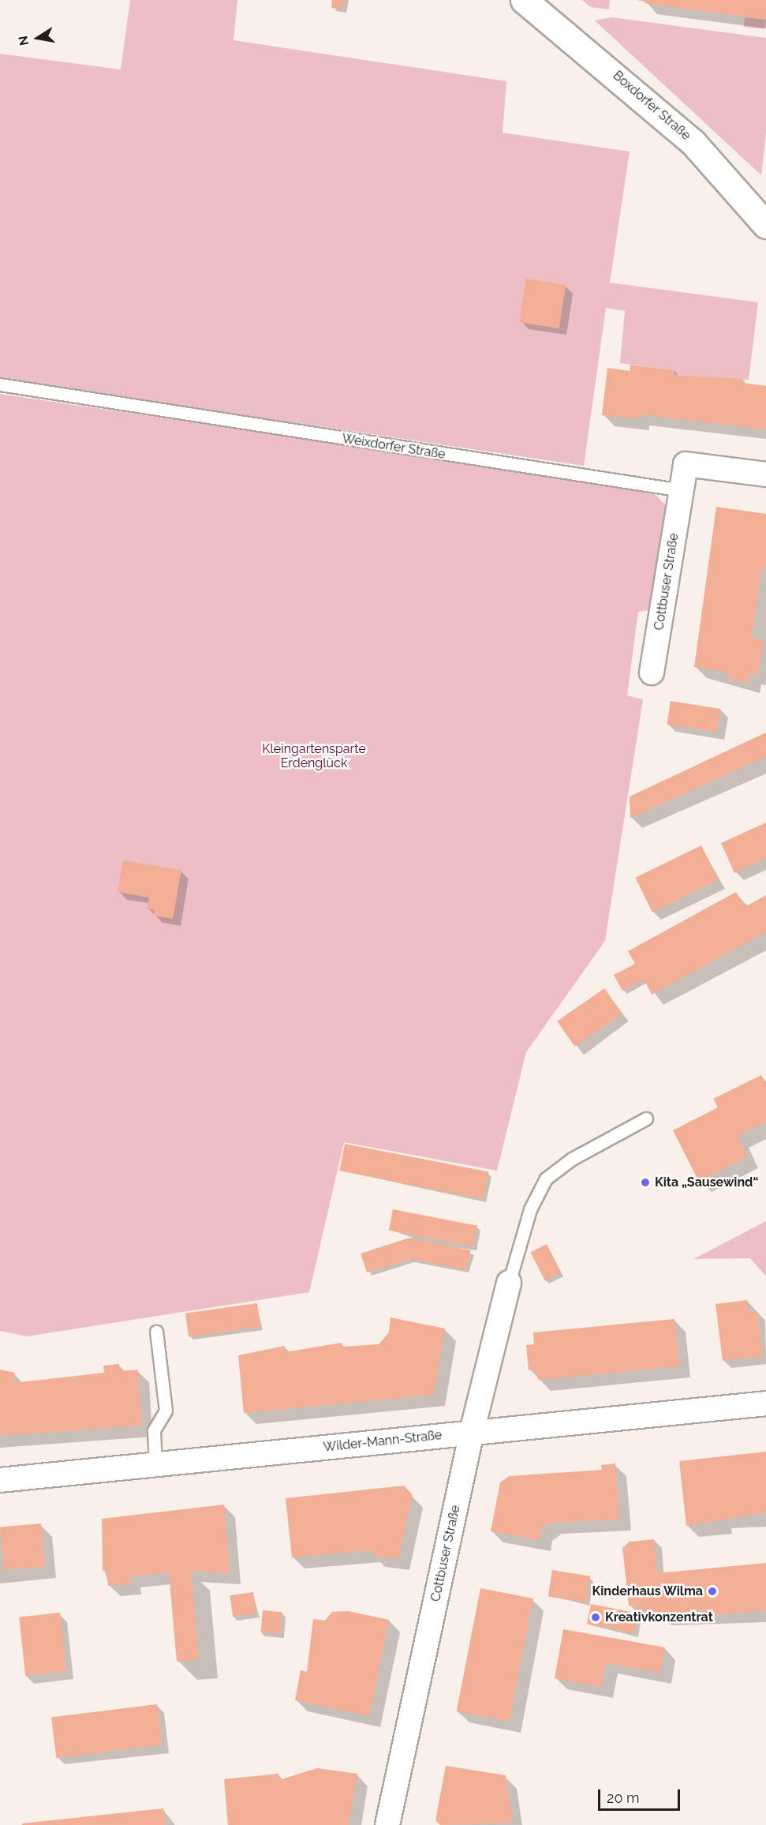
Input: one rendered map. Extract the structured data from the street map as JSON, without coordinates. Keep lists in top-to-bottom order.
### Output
{
  "streets": {
    "street": ["Boxdorfer Straße", "Cottbuser Straße", "Wilder-Mann-Straße"],
    "lane": ["Weixdorfer Straße"]
  },
  "crossings": [
    ["Weixdorfer Straße", "Cottbuser Straße"],
    ["Cottbuser Straße", "Wilder-Mann-Straße"]
  ],
  "parks": ["Kleingartensparte Erdenglück"],
  "places": ["Kita „Sausewind“", "Kinderhaus Wilma", "Kreativkonzentrat"],
  "scale_bar": "20 m",
  "north": "left"
}
